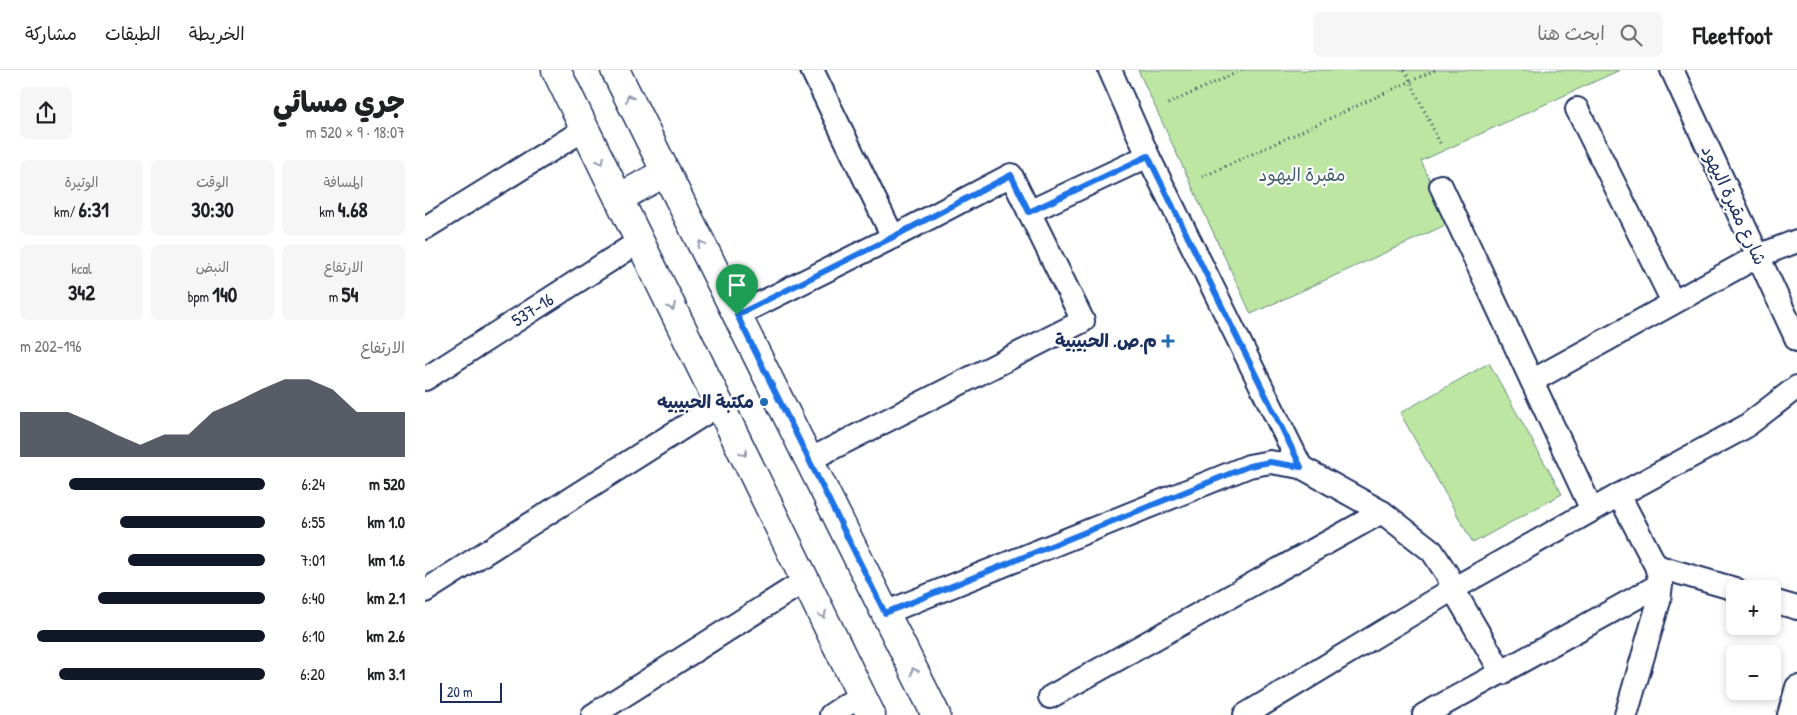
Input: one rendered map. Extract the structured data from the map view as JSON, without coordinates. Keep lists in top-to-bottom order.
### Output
{
  "streets": {
    "street": ["شارع مقبرة اليهود", "537-16"]
  },
  "parks": ["مقبرة اليهود"],
  "places": {
    "health": ["م.ص. الحبيبية"],
    "other": ["مكتبة الحبيبيه"]
  },
  "scale_bar": "20 m",
  "page": {
    "header": "Fleetfoot",
    "search": "ابحث هنا",
    "nav": ["الخريطة", "الطبقات", "مشاركة"],
    "heading": ["جري مسائي", "18:07 · 9 × 520 m"],
    "stats": [
      ["المسافة", "4.68 km"],
      ["الوقت", "30:30"],
      ["الوتيرة", "6:31 /km"],
      ["الارتفاع", "54 m"],
      ["النبض", "140 bpm"],
      ["kcal", "342"]
    ],
    "chart": ["الارتفاع", "196–202 m"],
    "list": [
      {
        "name": "520 m",
        "note": "6:24"
      },
      {
        "name": "1.0 km",
        "note": "6:55"
      },
      {
        "name": "1.6 km",
        "note": "7:01"
      },
      {
        "name": "2.1 km",
        "note": "6:40"
      },
      {
        "name": "2.6 km",
        "note": "6:10"
      },
      {
        "name": "3.1 km",
        "note": "6:20"
      }
    ],
    "map_buttons": ["+", "−"],
    "scale": "20 m"
  }
}
